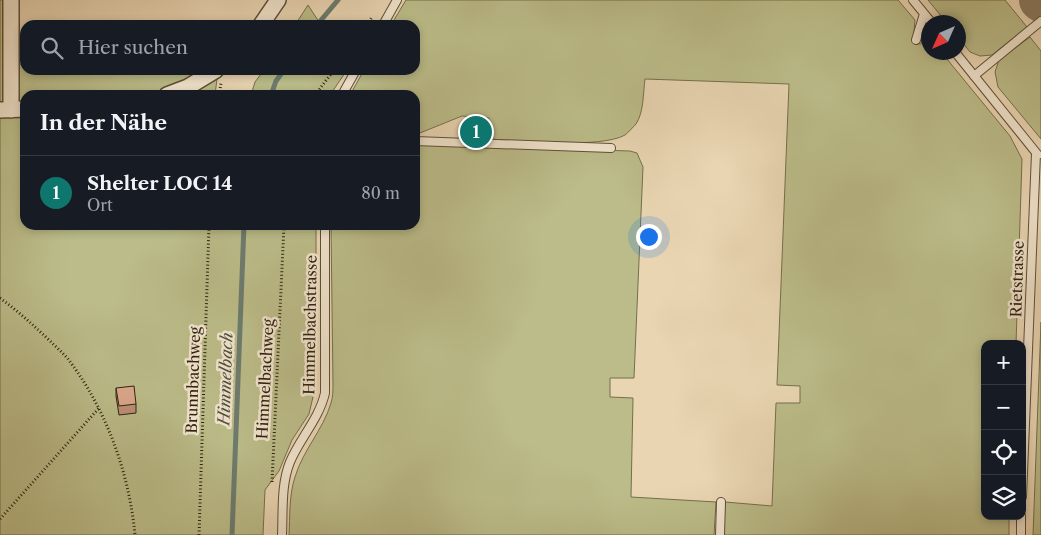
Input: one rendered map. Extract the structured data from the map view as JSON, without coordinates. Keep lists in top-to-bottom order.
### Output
{
  "streets": {
    "lane": ["Rietstrasse", "Himmelbachstrasse"],
    "path": ["Himmelbachweg", "Brunnbachweg"]
  },
  "water": ["Himmelbach"],
  "north": "bottom left",
  "page": {
    "search": "Hier suchen",
    "heading": "In der Nähe",
    "pins": "1",
    "list": [
      {
        "mark": "1",
        "name": "Shelter LOC 14",
        "note": "Ort",
        "value": "80 m"
      }
    ],
    "map_buttons": ["+", "−"]
  }
}
